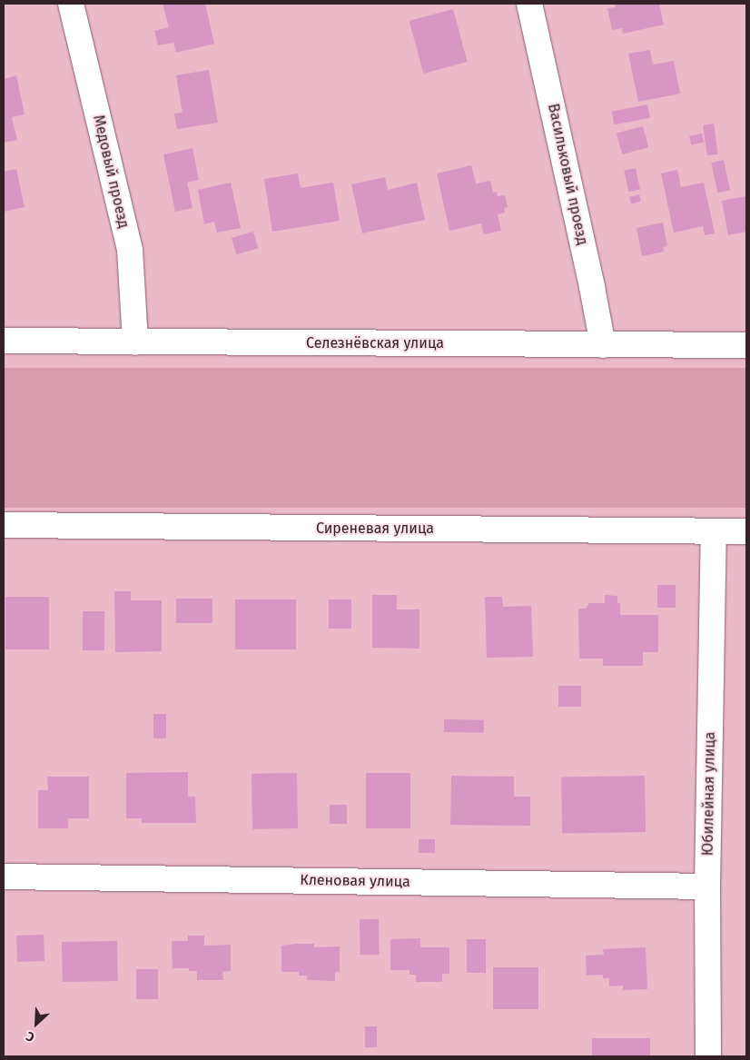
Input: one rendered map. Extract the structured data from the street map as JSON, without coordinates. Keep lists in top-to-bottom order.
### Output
{
  "streets": {
    "street": [
      "Медовый проезд",
      "Васильковый проезд",
      "Селезнёвская улица",
      "Сиреневая улица",
      "Юбилейная улица",
      "Кленовая улица"
    ]
  },
  "crossings": [
    ["Медовый проезд", "Селезнёвская улица"],
    ["Васильковый проезд", "Селезнёвская улица"],
    ["Сиреневая улица", "Юбилейная улица"],
    ["Юбилейная улица", "Кленовая улица"]
  ],
  "north": "bottom left"
}
